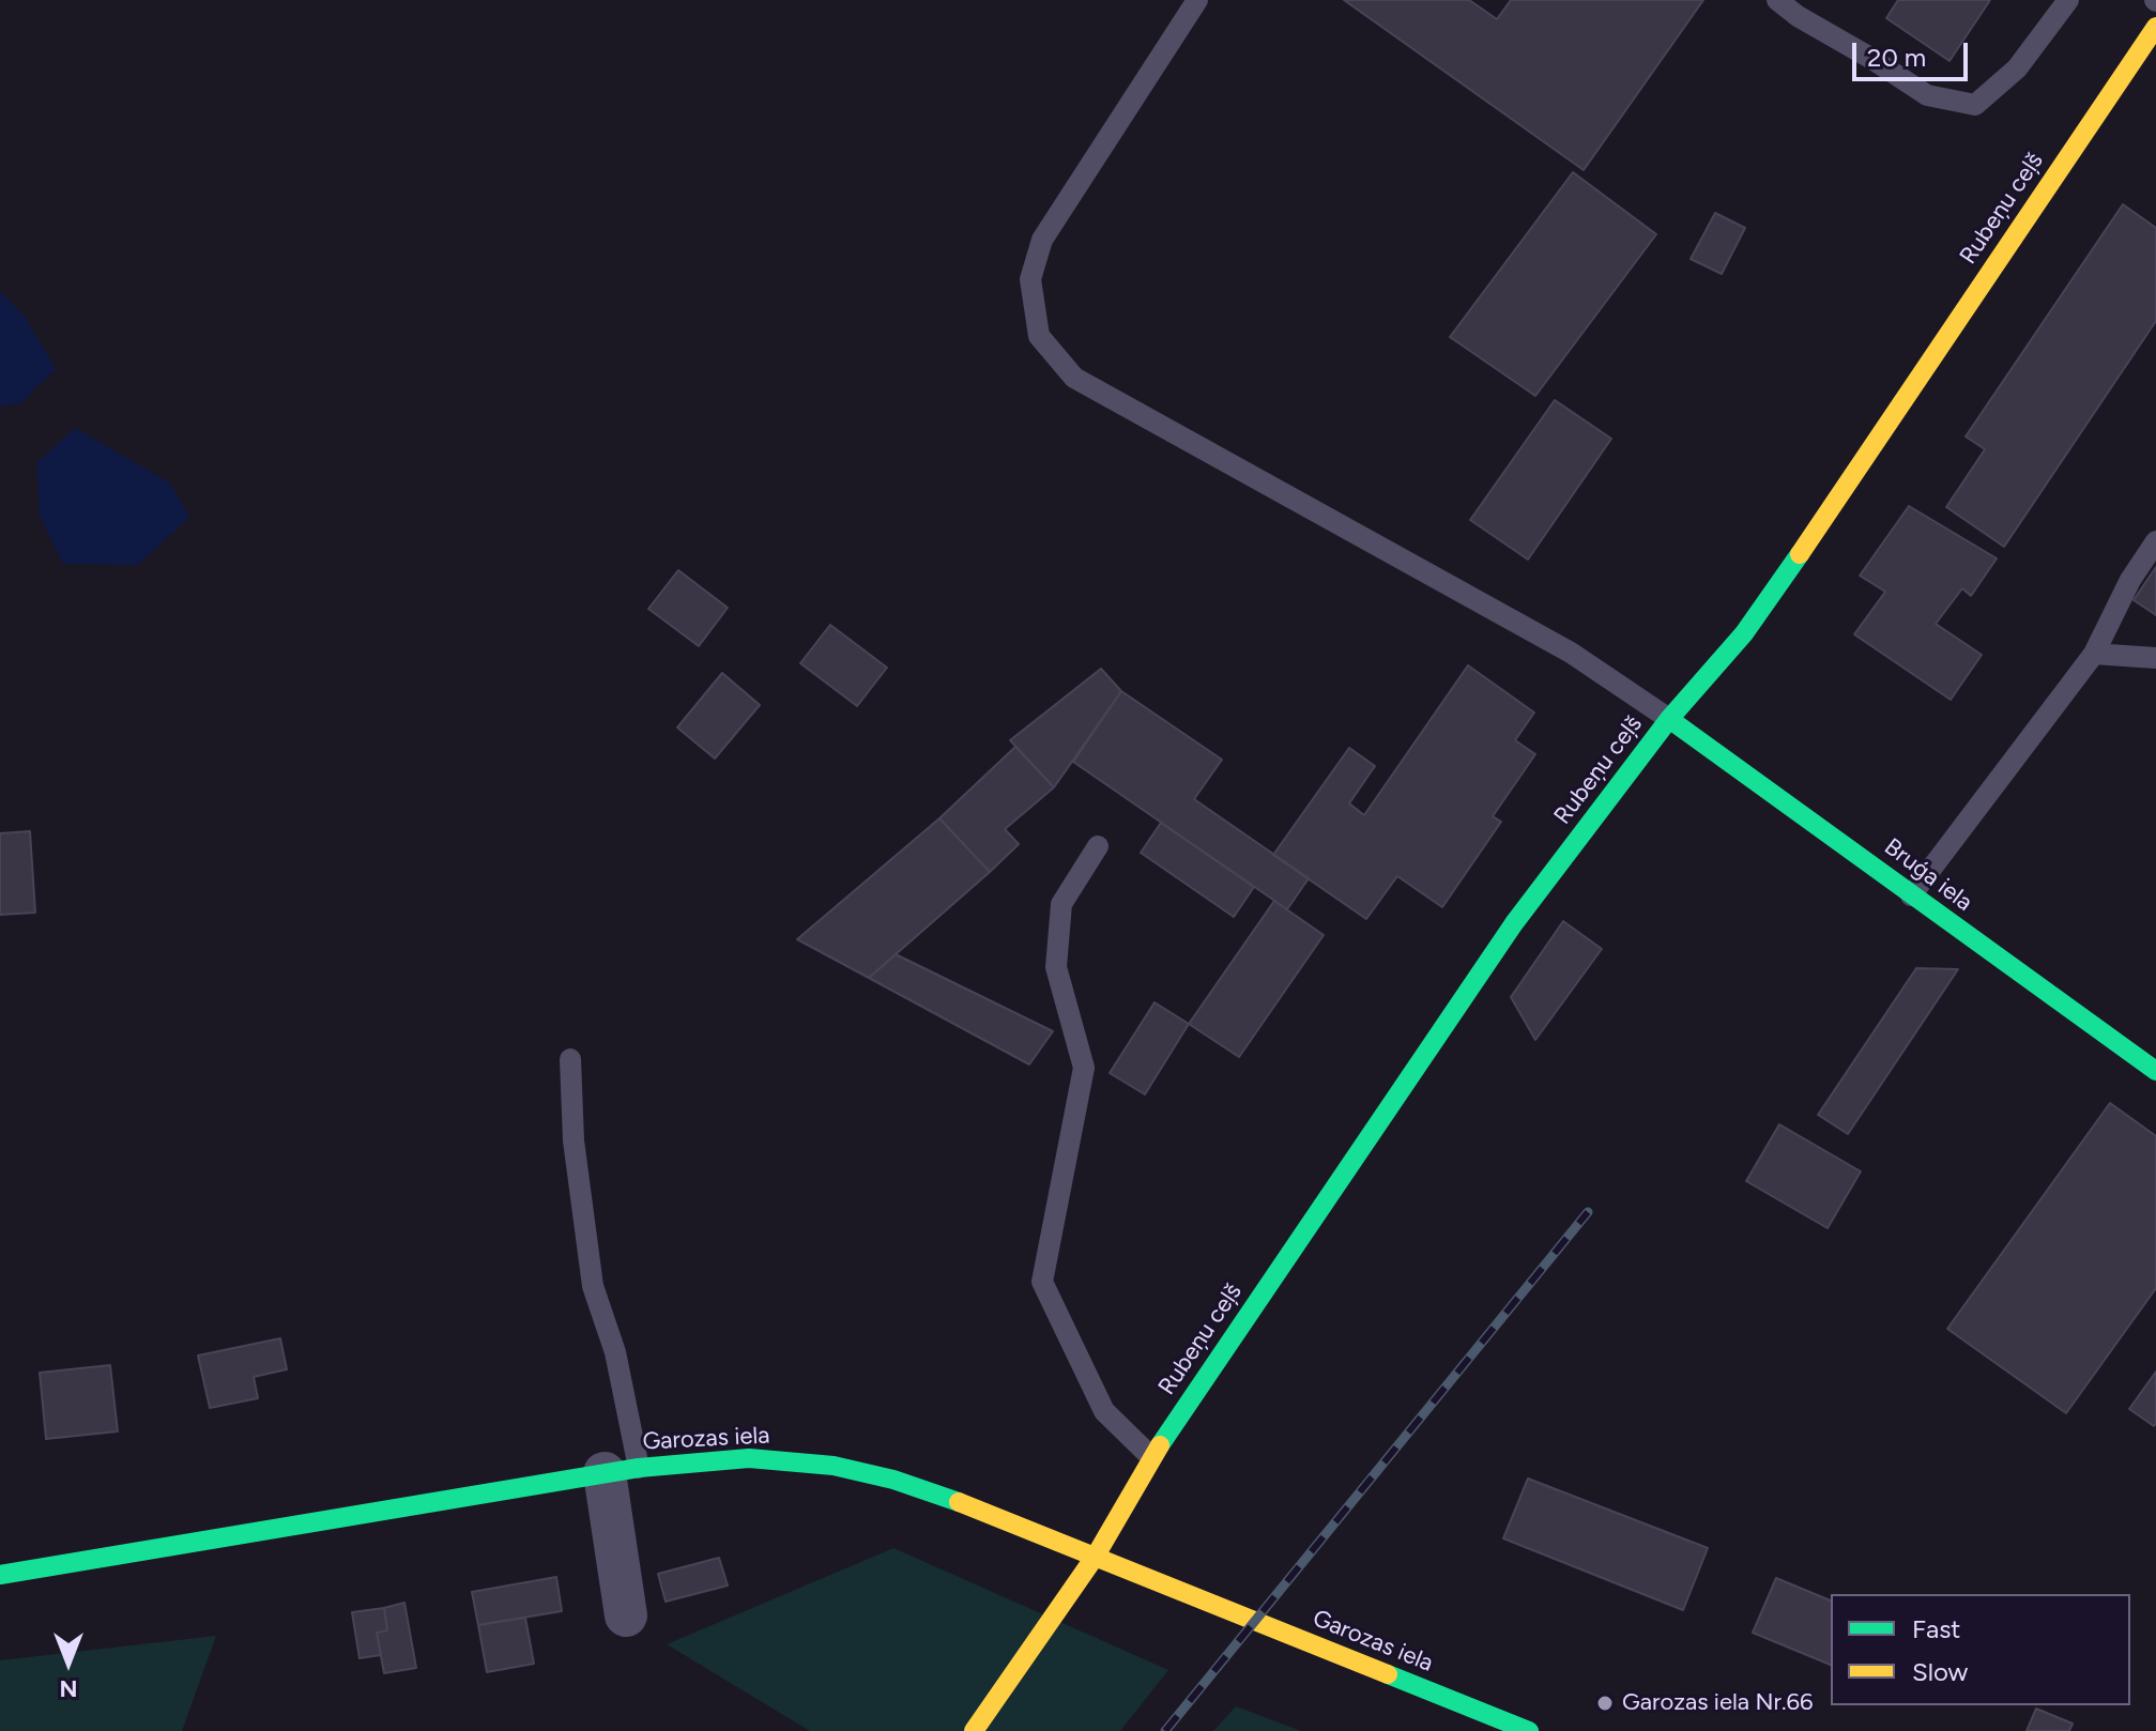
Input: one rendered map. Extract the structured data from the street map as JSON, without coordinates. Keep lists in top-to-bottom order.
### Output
{
  "streets": {
    "street": ["Rubeņu ceļš", "Bruģa iela", "Garozas iela"]
  },
  "crossings": [
    ["Rubeņu ceļš", "Bruģa iela"],
    ["Rubeņu ceļš", "Garozas iela"]
  ],
  "places": ["Garozas iela Nr.66"],
  "legend": ["Fast", "Slow"],
  "scale_bar": "20 m",
  "north": "bottom"
}
